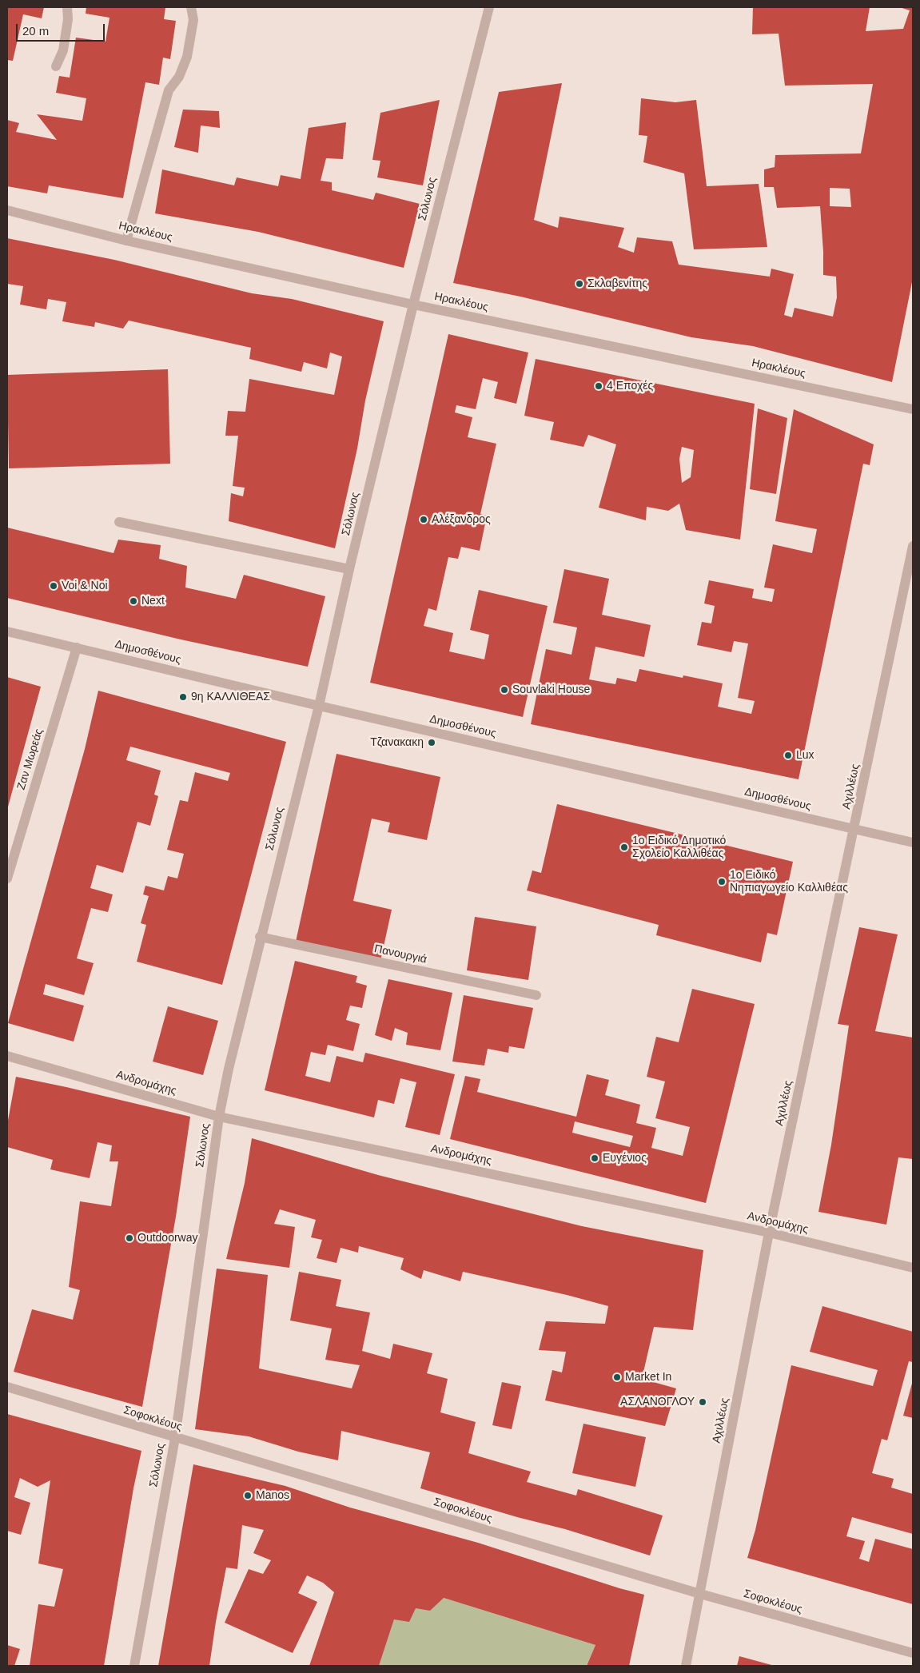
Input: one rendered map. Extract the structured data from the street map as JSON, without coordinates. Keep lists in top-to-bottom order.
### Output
{
  "streets": {
    "street": [
      "Σόλωνος",
      "Ηρακλέους",
      "Δημοσθένους",
      "Ζαν Μωρεάς",
      "Αχιλλέως",
      "Πανουργιά",
      "Ανδρομάχης",
      "Σοφοκλέους"
    ]
  },
  "crossings": [
    ["Σόλωνος", "Ηρακλέους"],
    ["Σόλωνος", "Δημοσθένους"],
    ["Σόλωνος", "Πανουργιά"],
    ["Σόλωνος", "Ανδρομάχης"],
    ["Σόλωνος", "Σοφοκλέους"],
    ["Δημοσθένους", "Ζαν Μωρεάς"],
    ["Δημοσθένους", "Αχιλλέως"],
    ["Αχιλλέως", "Ανδρομάχης"],
    ["Αχιλλέως", "Σοφοκλέους"]
  ],
  "places": [
    "Σκλαβενίτης",
    "4 Εποχές",
    "Αλέξανδρος",
    "Voi & Noi",
    "Next",
    "Souvlaki House",
    "9η ΚΑΛΛΙΘΕΑΣ",
    "Τζανακακη",
    "Lux",
    "1ο Ειδικό Δημοτικό Σχολείο Καλλιθέας",
    "1ο Ειδικό Νηπιαγωγείο Καλλιθέας",
    "Ευγένιος",
    "Outdoorway",
    "Market In",
    "ΑΣΛΑΝΟΓΛΟΥ",
    "Manos"
  ],
  "scale_bar": "20 m"
}
